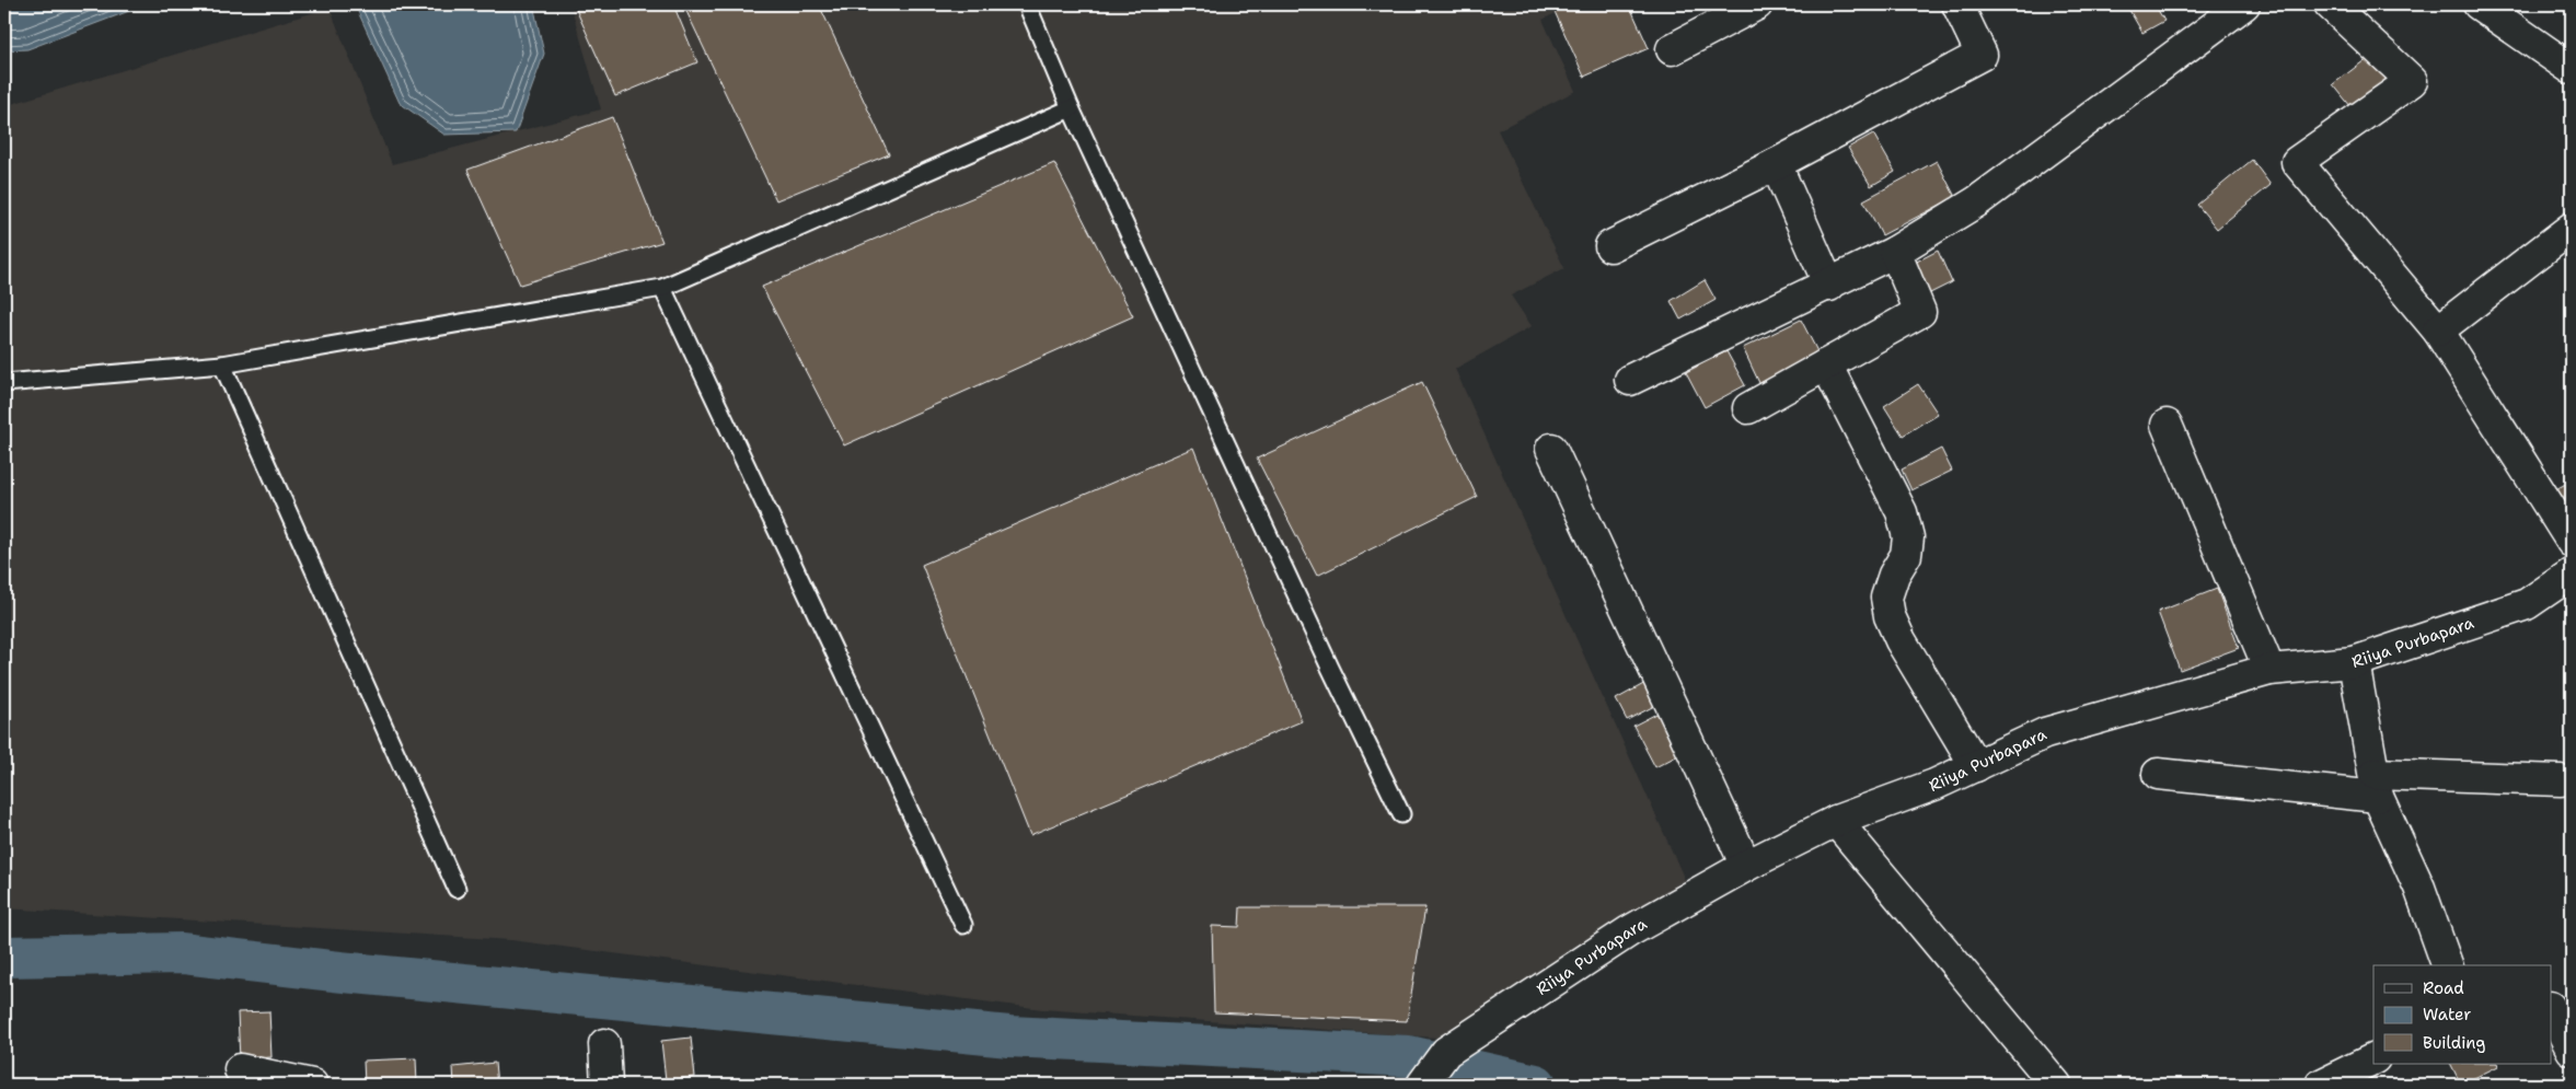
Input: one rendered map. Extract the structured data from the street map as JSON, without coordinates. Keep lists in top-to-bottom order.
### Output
{
  "streets": {
    "street": ["Riiya Purbapara"]
  },
  "legend": ["Road", "Water", "Building"]
}
